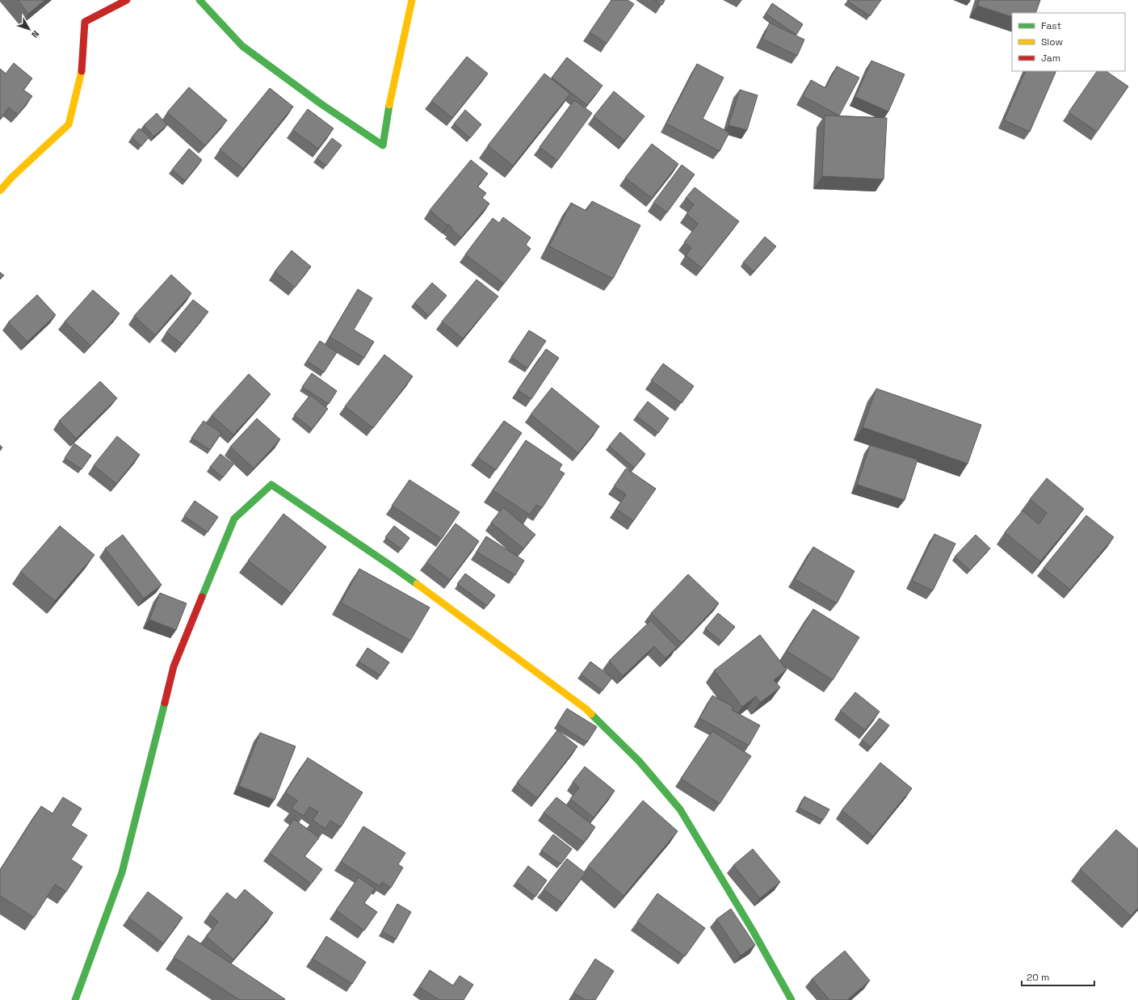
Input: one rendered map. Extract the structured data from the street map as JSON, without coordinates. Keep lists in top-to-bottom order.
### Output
{
  "legend": ["Fast", "Slow", "Jam"],
  "scale_bar": "20 m",
  "north": "bottom right"
}
